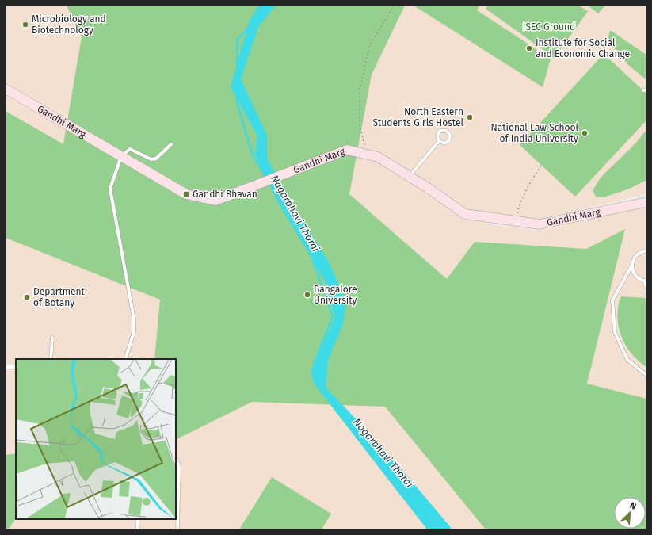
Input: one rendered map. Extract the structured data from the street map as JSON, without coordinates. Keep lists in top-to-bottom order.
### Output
{
  "streets": {
    "main road": ["Gandhi Marg"]
  },
  "water": ["Nagarbhavi Thorai"],
  "parks": ["ISEC Ground"],
  "places": {
    "other": [
      "Microbiology and Biotechnology",
      "Institute for Social and Economic Change",
      "North Eastern Students Girls Hostel",
      "National Law School of India University",
      "Bangalore University",
      "Department of Botany"
    ],
    "transit": ["Gandhi Bhavan"]
  },
  "north": "top right"
}
